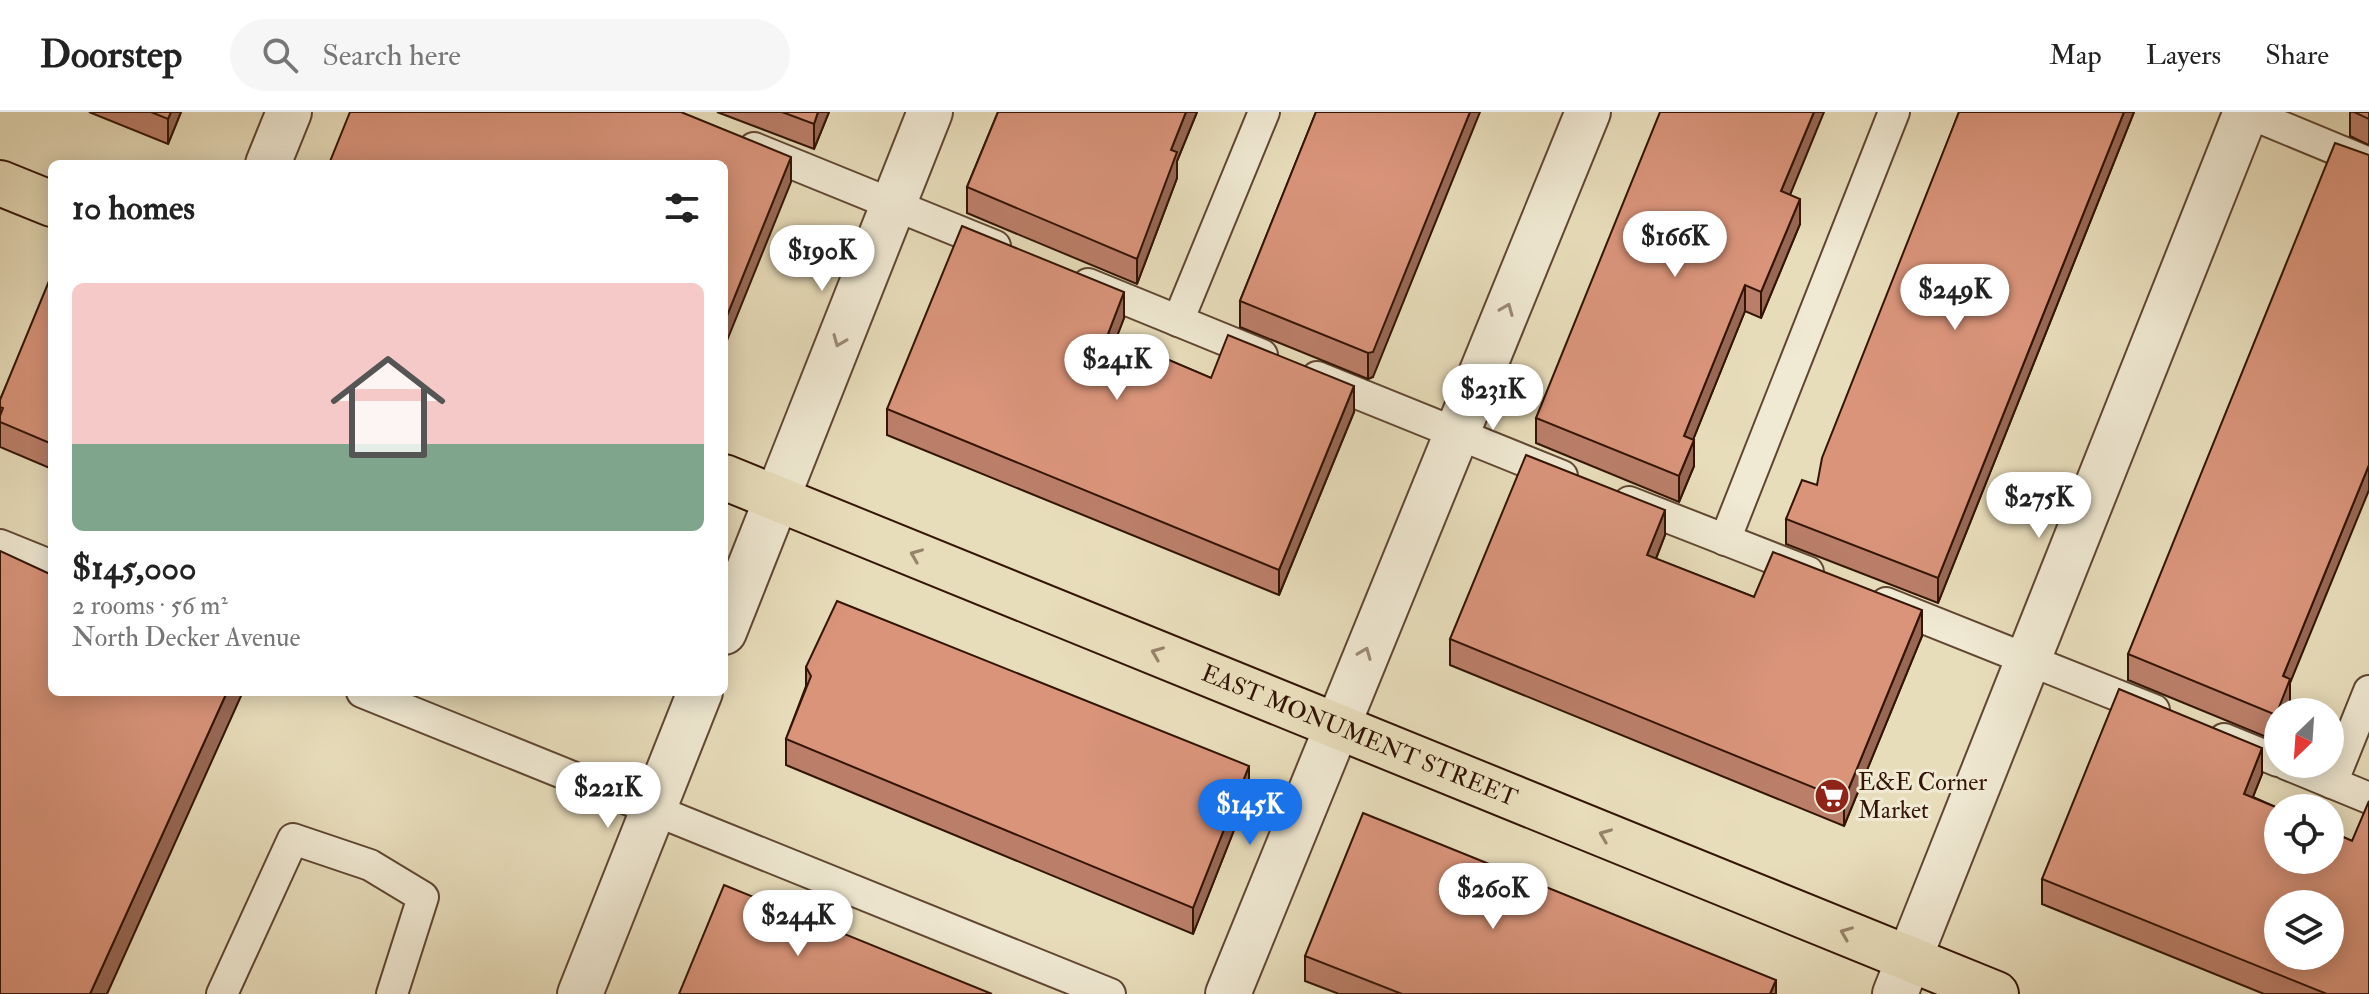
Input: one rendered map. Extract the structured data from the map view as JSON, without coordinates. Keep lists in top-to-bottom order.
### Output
{
  "streets": {
    "main road": ["EAST MONUMENT STREET"]
  },
  "one_way": ["EAST MONUMENT STREET"],
  "places": {
    "supermarket": ["E&E Corner Market"]
  },
  "north": "bottom left",
  "page": {
    "header": "Doorstep",
    "search": "Search here",
    "nav": ["Map", "Layers", "Share"],
    "heading": "10 homes",
    "price": [
      "$166K",
      "$190K",
      "$249K",
      "$241K",
      "$231K",
      "$275K",
      "$221K",
      "$145K",
      "$260K",
      "$244K"
    ],
    "list": [
      {
        "name": "$145,000",
        "note": "2 rooms · 56 m² · North Decker Avenue"
      }
    ]
  }
}
